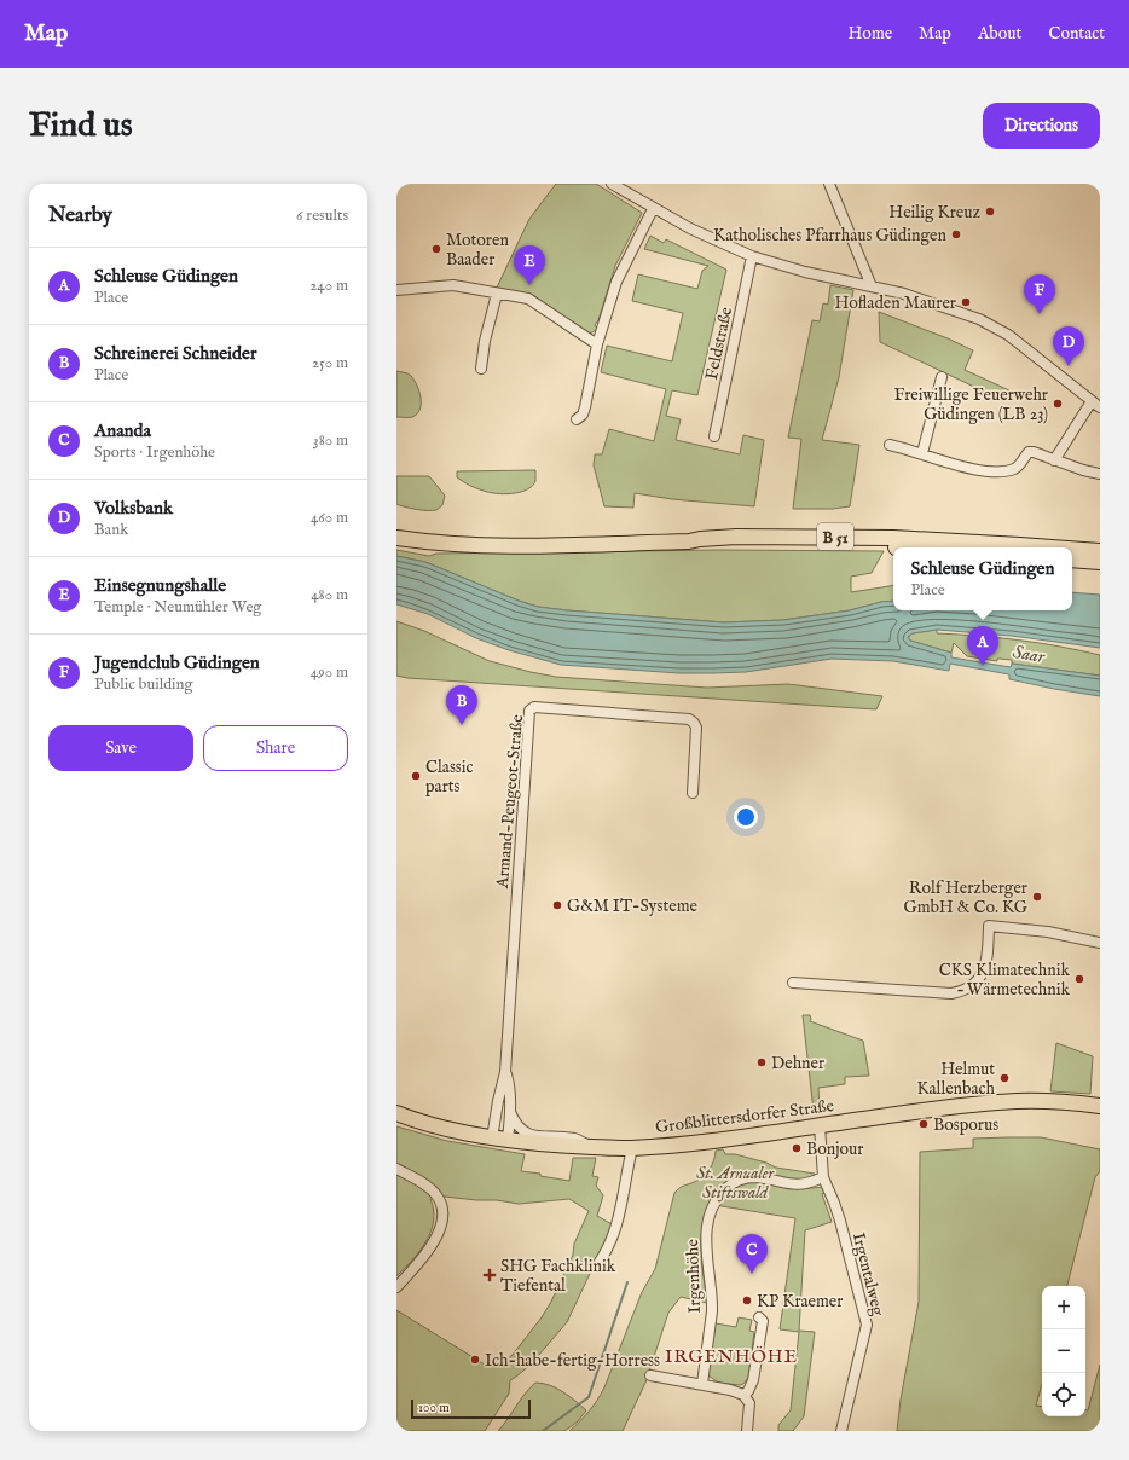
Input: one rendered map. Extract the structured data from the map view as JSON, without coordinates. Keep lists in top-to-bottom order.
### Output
{
  "streets": {
    "main road": ["B 51", "Großblittersdorfer Straße"],
    "street": [
      "Feldstraße",
      "Armand-Peugeot-Straße",
      "Irgentalweg",
      "Irgenhöhe"
    ]
  },
  "crossings": [
    ["Armand-Peugeot-Straße", "Großblittersdorfer Straße"],
    ["Großblittersdorfer Straße", "Irgentalweg"],
    ["Irgentalweg", "Irgenhöhe"]
  ],
  "districts": ["IRGENHÖHE"],
  "water": ["Saar"],
  "parks": ["St. Arnualer Stiftswald"],
  "places": {
    "other": [
      "Heilig Kreuz",
      "Katholisches Pfarrhaus Güdingen",
      "Motoren Baader",
      "Hofladen Maurer",
      "Freiwillige Feuerwehr Güdingen (LB 23)",
      "Classic parts",
      "Rolf Herzberger GmbH & Co. KG",
      "G&M IT-Systeme",
      "CKS Klimatechnik – Wärmetechnik",
      "Dehner",
      "Helmut Kallenbach",
      "Bosporus",
      "Bonjour",
      "KP Kraemer",
      "Ich-habe-fertig-Horress"
    ],
    "health": ["SHG Fachklinik Tiefental"]
  },
  "scale_bar": "100 m",
  "page": {
    "header": "Map",
    "nav": [
      "Home",
      "Map",
      "About",
      "Contact"
    ],
    "buttons": [
      "Directions",
      ["Save", "Share"]
    ],
    "title": "Find us",
    "heading": ["Nearby", "6 results"],
    "pins": [
      "E",
      "F",
      "D",
      "A",
      "B",
      "C"
    ],
    "list": [
      {
        "mark": "A",
        "name": "Schleuse Güdingen",
        "note": "Place",
        "value": "240 m"
      },
      {
        "mark": "B",
        "name": "Schreinerei Schneider",
        "note": "Place",
        "value": "250 m"
      },
      {
        "mark": "C",
        "name": "Ananda",
        "note": "Sports · Irgenhöhe",
        "value": "380 m"
      },
      {
        "mark": "D",
        "name": "Volksbank",
        "note": "Bank",
        "value": "460 m"
      },
      {
        "mark": "E",
        "name": "Einsegnungshalle",
        "note": "Temple · Neumühler Weg",
        "value": "480 m"
      },
      {
        "mark": "F",
        "name": "Jugendclub Güdingen",
        "note": "Public building",
        "value": "490 m"
      }
    ],
    "popup": ["Schleuse Güdingen", "Place"],
    "map_buttons": ["+", "−"],
    "scale": "100 m"
  }
}
